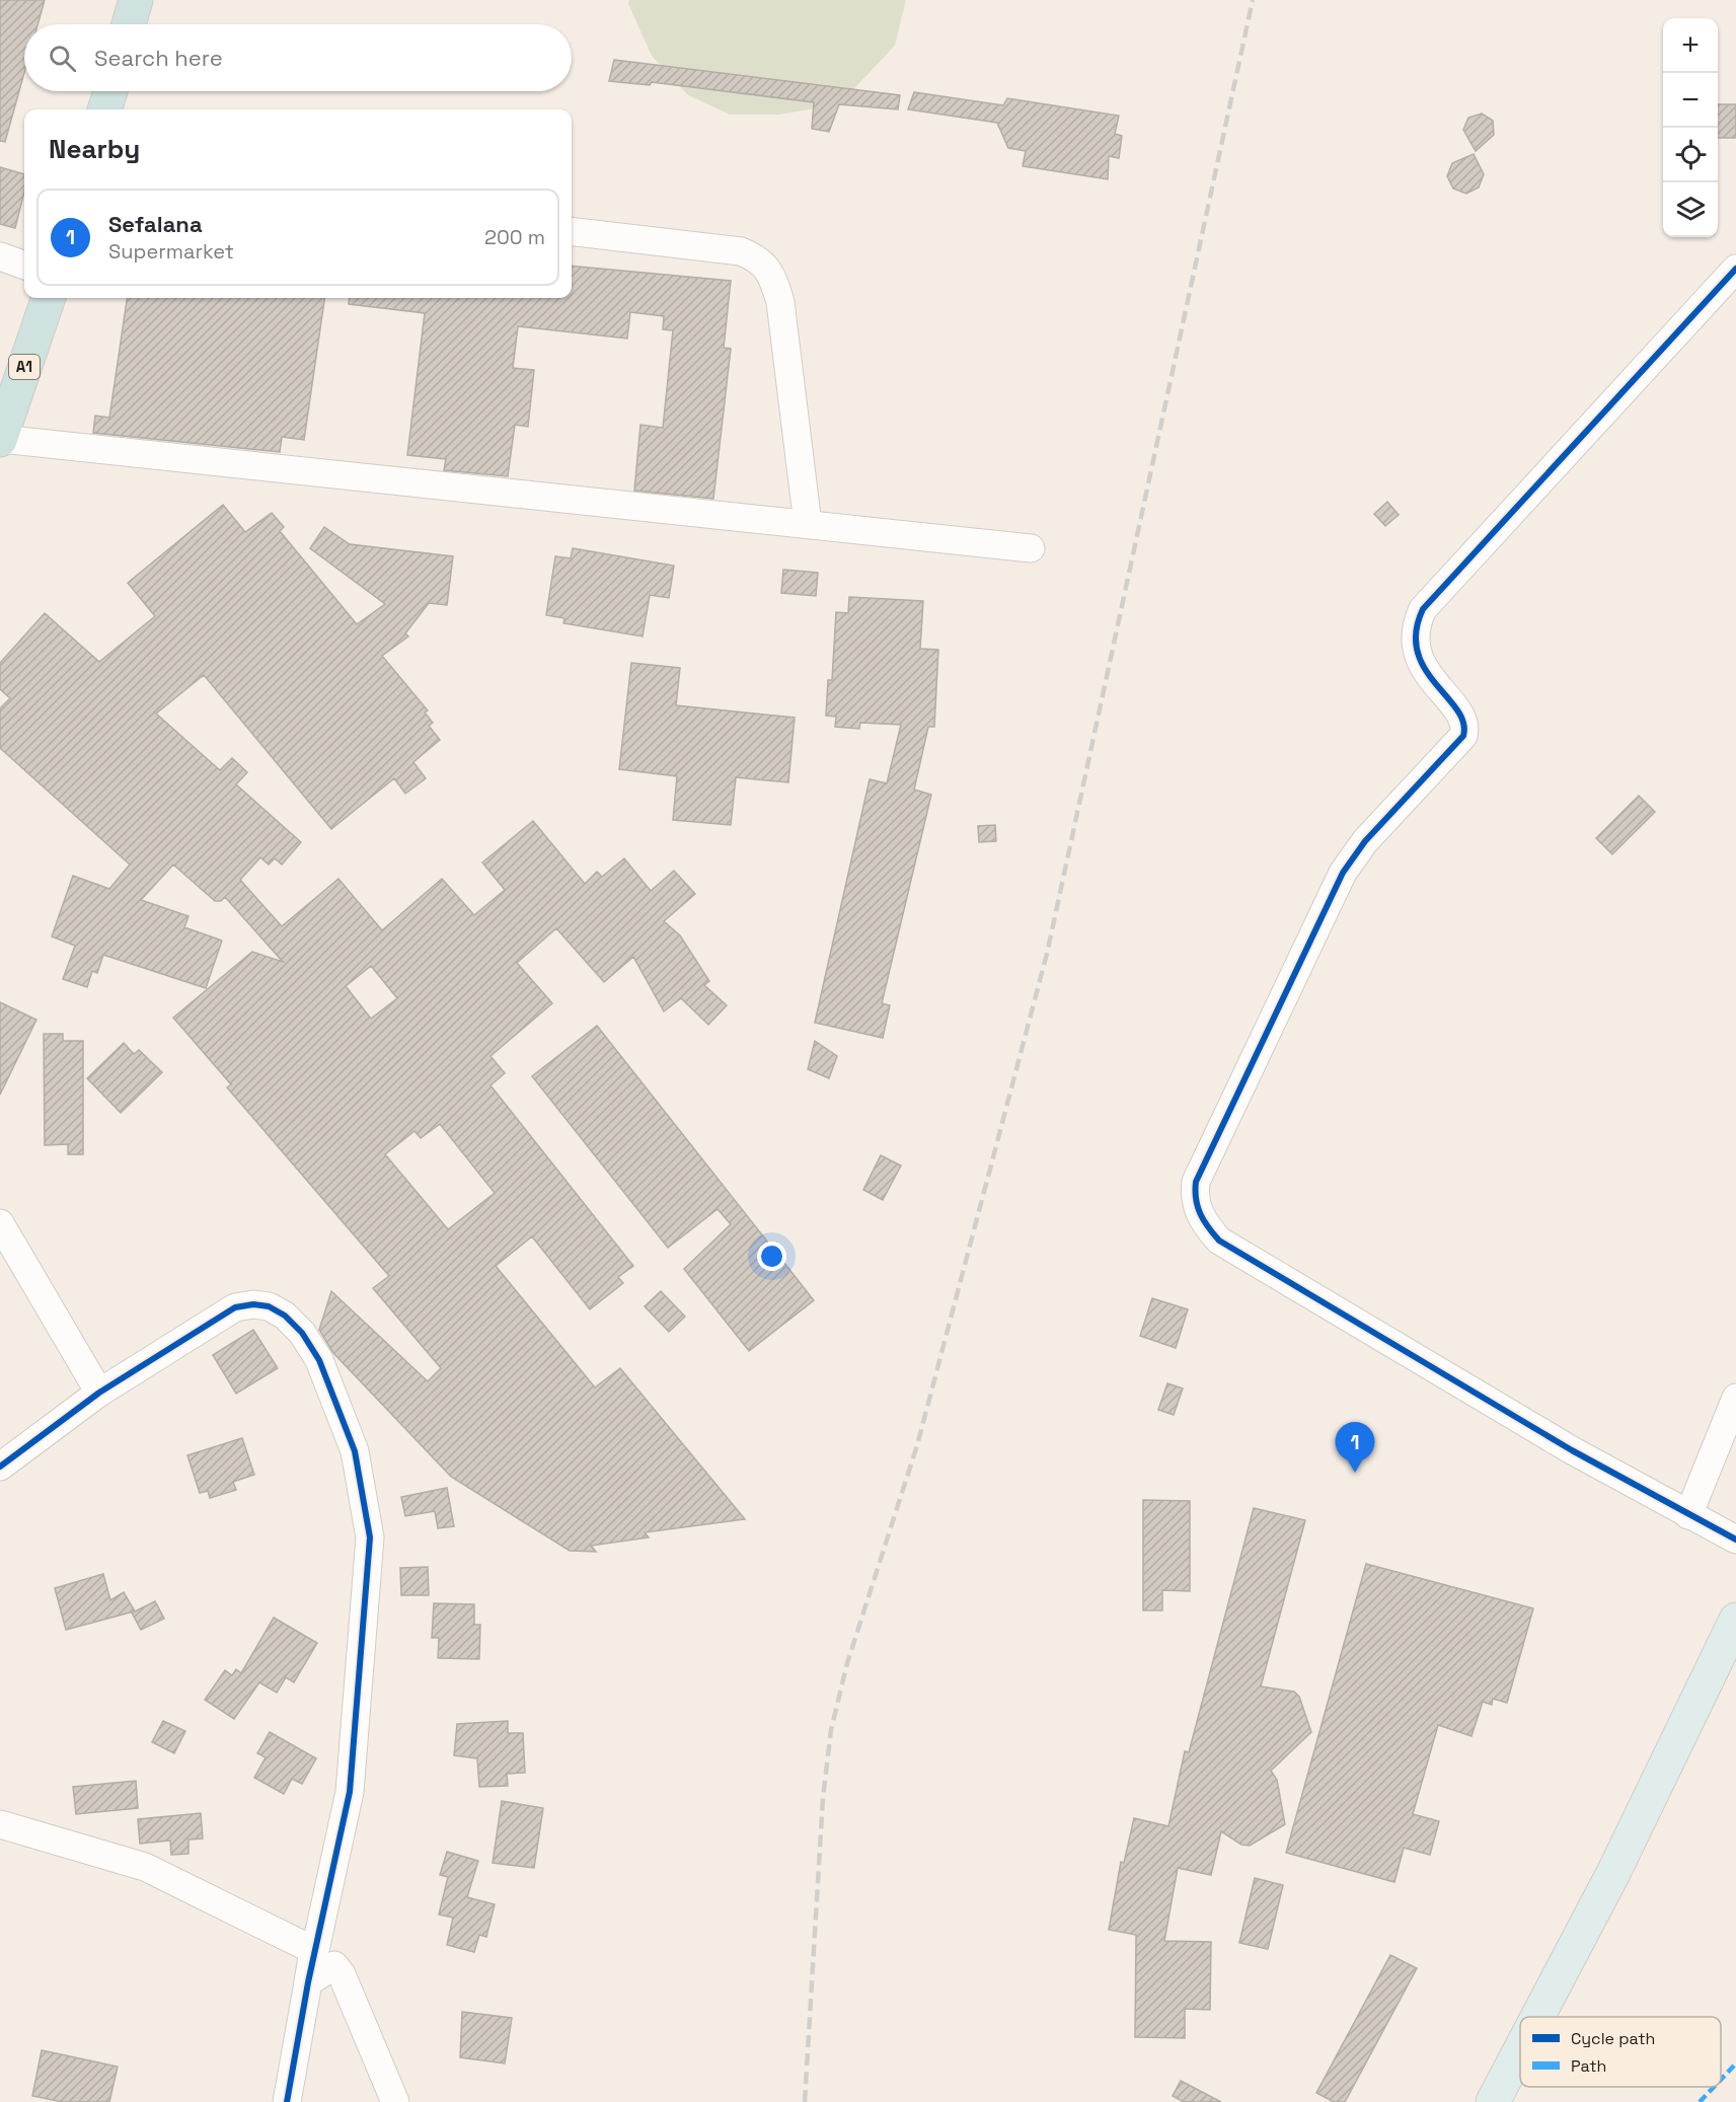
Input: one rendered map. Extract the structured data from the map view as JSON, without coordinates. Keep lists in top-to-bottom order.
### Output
{
  "streets": {
    "highway": ["A1"]
  },
  "legend": ["Cycle path", "Path"],
  "page": {
    "map_buttons": ["+", "−"],
    "search": "Search here",
    "heading": "Nearby",
    "list": [
      {
        "mark": "1",
        "name": "Sefalana",
        "note": "Supermarket",
        "value": "200 m"
      }
    ],
    "pins": "1"
  }
}
